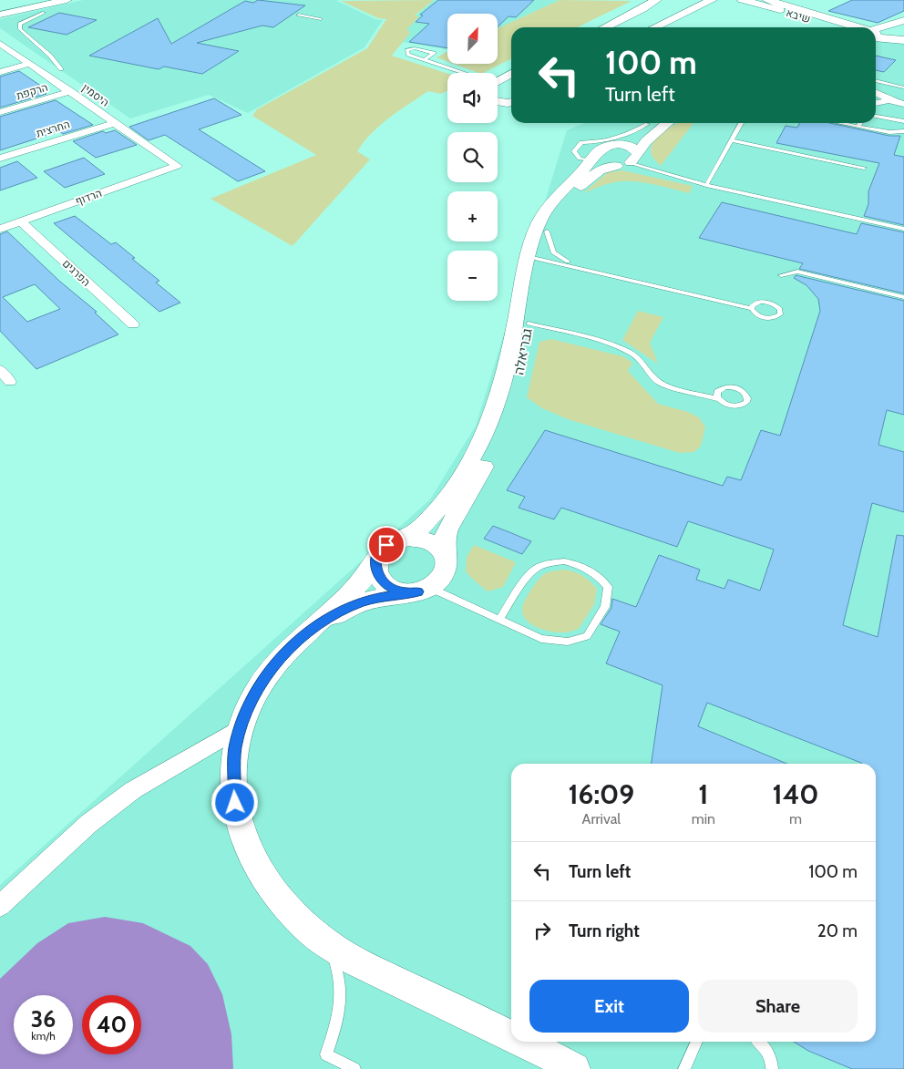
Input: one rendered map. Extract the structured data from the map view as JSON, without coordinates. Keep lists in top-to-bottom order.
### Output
{
  "streets": {
    "street": [
      "שיבא",
      "הרקפת",
      "היסמין",
      "החרצית",
      "הרדוף",
      "הפרגים",
      "גבריאלה"
    ]
  },
  "crossings": [
    ["הרקפת", "היסמין"],
    ["היסמין", "החרצית"],
    ["היסמין", "הרדוף"],
    ["הרדוף", "הפרגים"]
  ],
  "north": "top right",
  "page": {
    "map_buttons": ["+", "−"],
    "turn": ["100 m", "Turn left"],
    "eta": [
      "16:09",
      "Arrival",
      "1",
      "min",
      "140",
      "m"
    ],
    "list": [
      {
        "name": "Turn left",
        "value": "100 m"
      },
      {
        "name": "Turn right",
        "value": "20 m"
      }
    ],
    "buttons": ["Exit", "Share"],
    "speed": "36 km/h",
    "limit": "40"
  }
}
